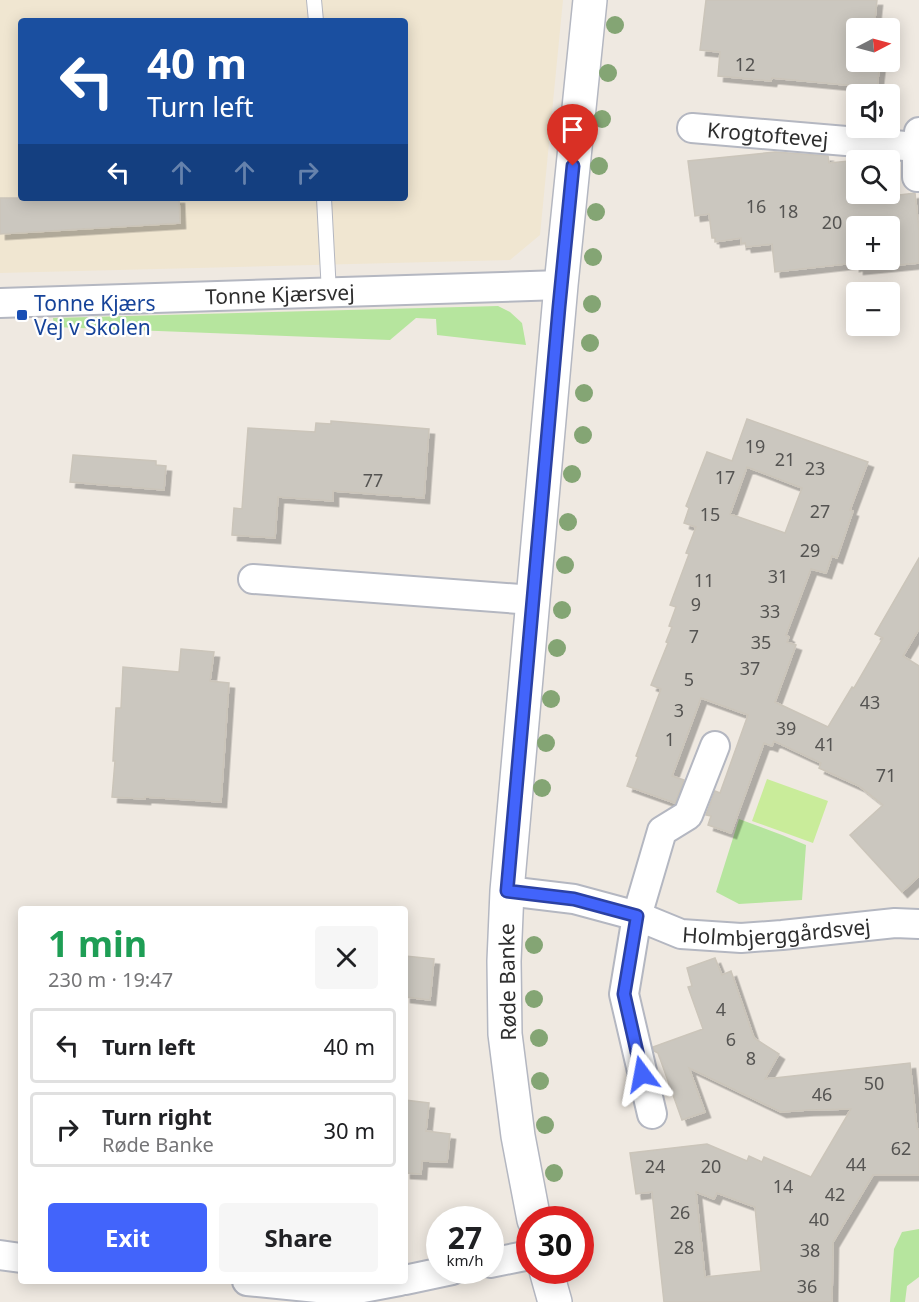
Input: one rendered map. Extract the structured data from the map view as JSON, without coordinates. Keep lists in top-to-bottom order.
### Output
{
  "streets": {
    "street": [
      "Krogtoftevej",
      "Tonne Kjærsvej",
      "Holmbjerggårdsvej",
      "Røde Banke"
    ]
  },
  "crossings": [
    ["Tonne Kjærsvej", "Røde Banke"],
    ["Holmbjerggårdsvej", "Røde Banke"]
  ],
  "places": {
    "transit": ["Tonne Kjærs Vej v Skolen"]
  },
  "house_numbers": [
    "12",
    "16",
    "18",
    "20",
    "19",
    "21",
    "23",
    "17",
    "77",
    "27",
    "15",
    "29",
    "31",
    "11",
    "9",
    "33",
    "7",
    "35",
    "37",
    "5",
    "43",
    "3",
    "39",
    "1",
    "41",
    "71",
    "4",
    "6",
    "8",
    "50",
    "46",
    "62",
    "44",
    "24",
    "20",
    "14",
    "42",
    "26",
    "40",
    "28",
    "38",
    "36"
  ],
  "north": "right",
  "page": {
    "map_buttons": ["+", "−"],
    "turn": ["40 m", "Turn left"],
    "heading": ["1 min", "230 m · 19:47"],
    "list": [
      {
        "name": "Turn left",
        "value": "40 m"
      },
      {
        "name": "Turn right",
        "note": "Røde Banke",
        "value": "30 m"
      }
    ],
    "buttons": ["Exit", "Share"],
    "speed": "27 km/h",
    "limit": "30"
  }
}
